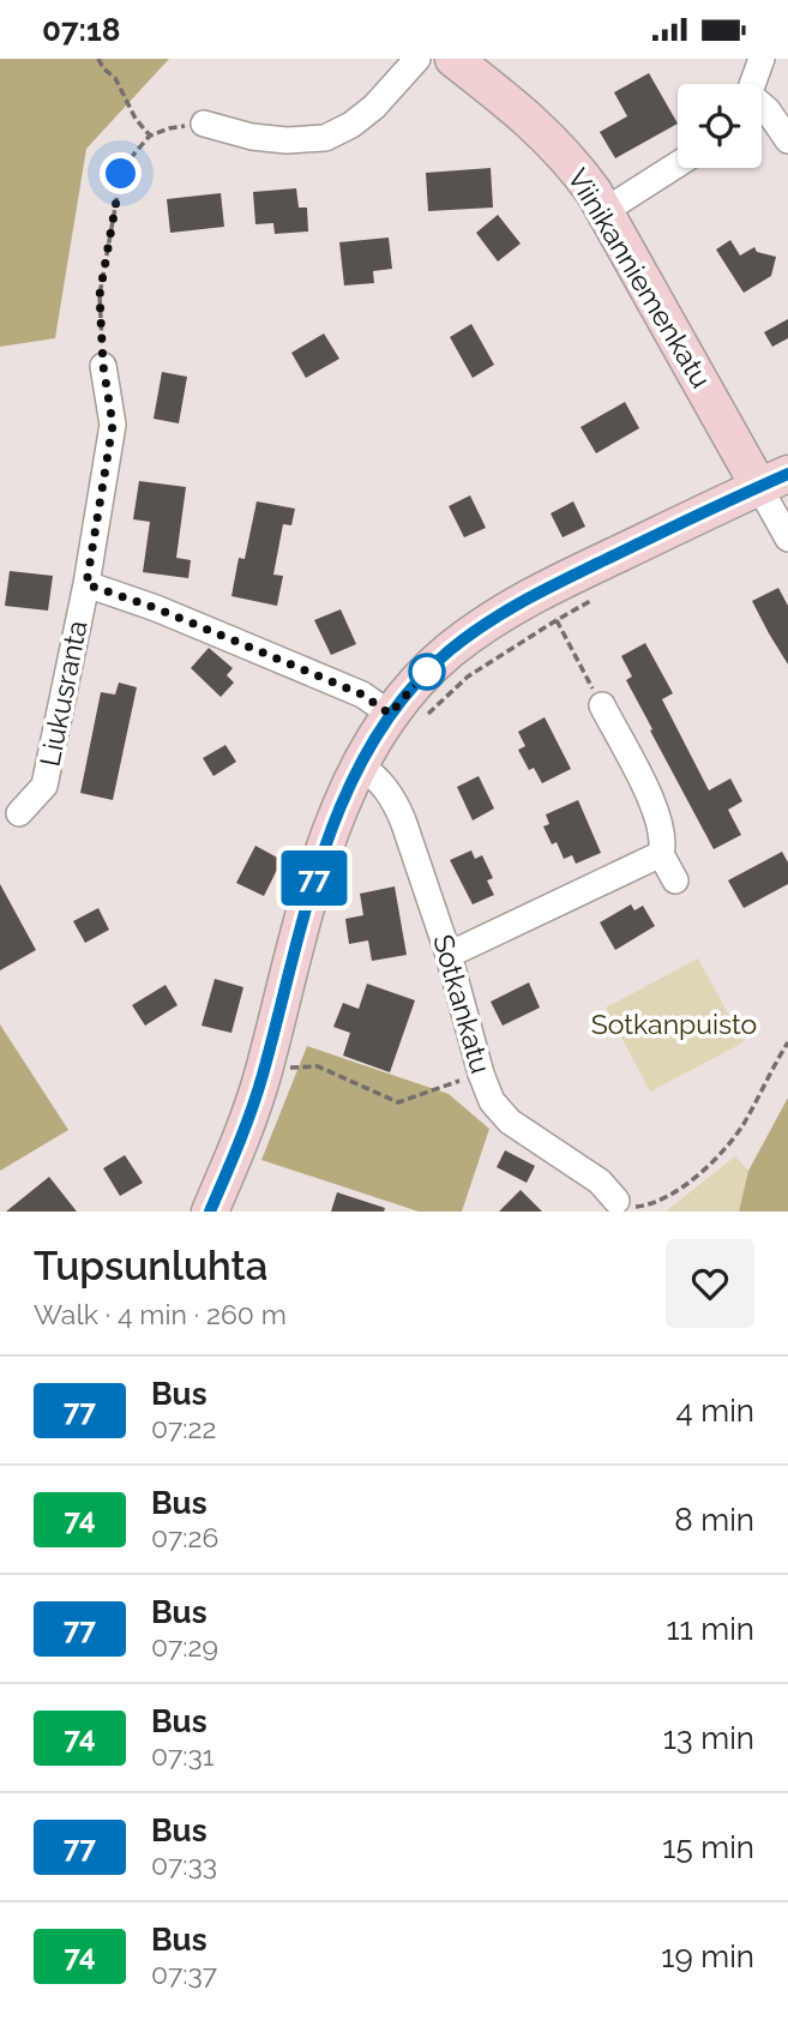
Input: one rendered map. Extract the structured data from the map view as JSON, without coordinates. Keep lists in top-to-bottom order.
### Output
{
  "streets": {
    "main road": ["Viinikanniemenkatu"],
    "street": ["Liukusranta", "Sotkankatu"]
  },
  "parks": ["Sotkanpuisto"],
  "lines": ["bus line 77"],
  "page": {
    "status": "07:18",
    "on_map": "77",
    "heading": ["Tupsunluhta", "Walk · 4 min · 260 m"],
    "list": [
      {
        "mark": "77",
        "name": "Bus",
        "note": "07:22",
        "value": "4 min"
      },
      {
        "mark": "74",
        "name": "Bus",
        "note": "07:26",
        "value": "8 min"
      },
      {
        "mark": "77",
        "name": "Bus",
        "note": "07:29",
        "value": "11 min"
      },
      {
        "mark": "74",
        "name": "Bus",
        "note": "07:31",
        "value": "13 min"
      },
      {
        "mark": "77",
        "name": "Bus",
        "note": "07:33",
        "value": "15 min"
      },
      {
        "mark": "74",
        "name": "Bus",
        "note": "07:37",
        "value": "19 min"
      }
    ]
  }
}
